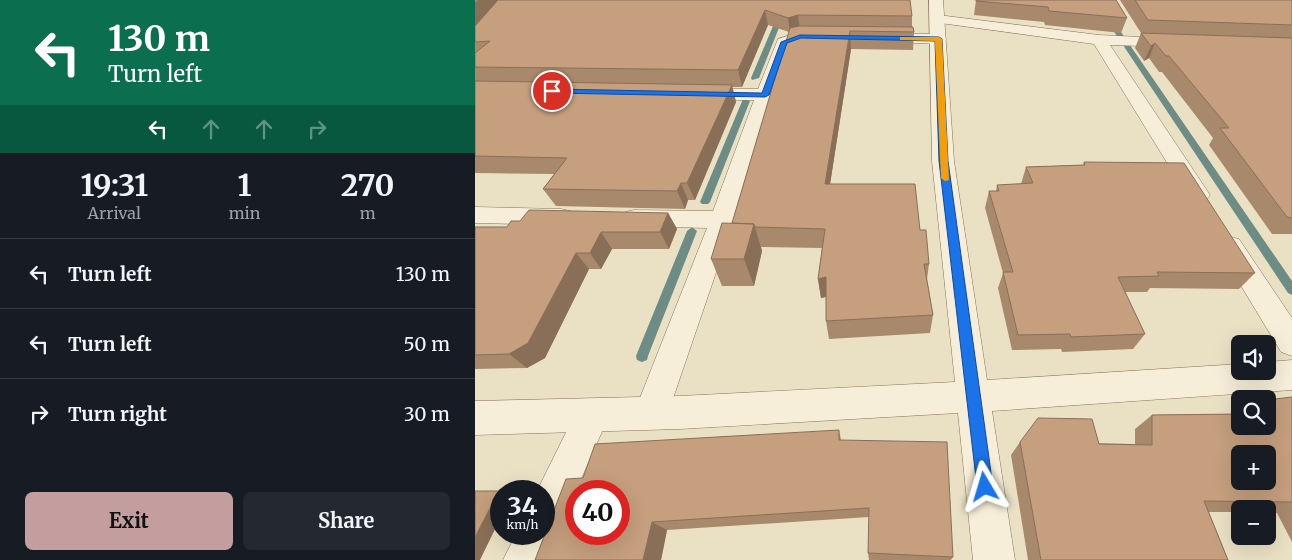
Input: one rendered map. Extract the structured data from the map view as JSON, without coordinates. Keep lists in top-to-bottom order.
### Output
{
  "page": {
    "turn": ["130 m", "Turn left"],
    "eta": [
      "19:31",
      "Arrival",
      "1",
      "min",
      "270",
      "m"
    ],
    "list": [
      {
        "name": "Turn left",
        "value": "130 m"
      },
      {
        "name": "Turn left",
        "value": "50 m"
      },
      {
        "name": "Turn right",
        "value": "30 m"
      }
    ],
    "map_buttons": ["+", "−"],
    "speed": "34 km/h",
    "limit": "40",
    "buttons": ["Exit", "Share"]
  }
}
